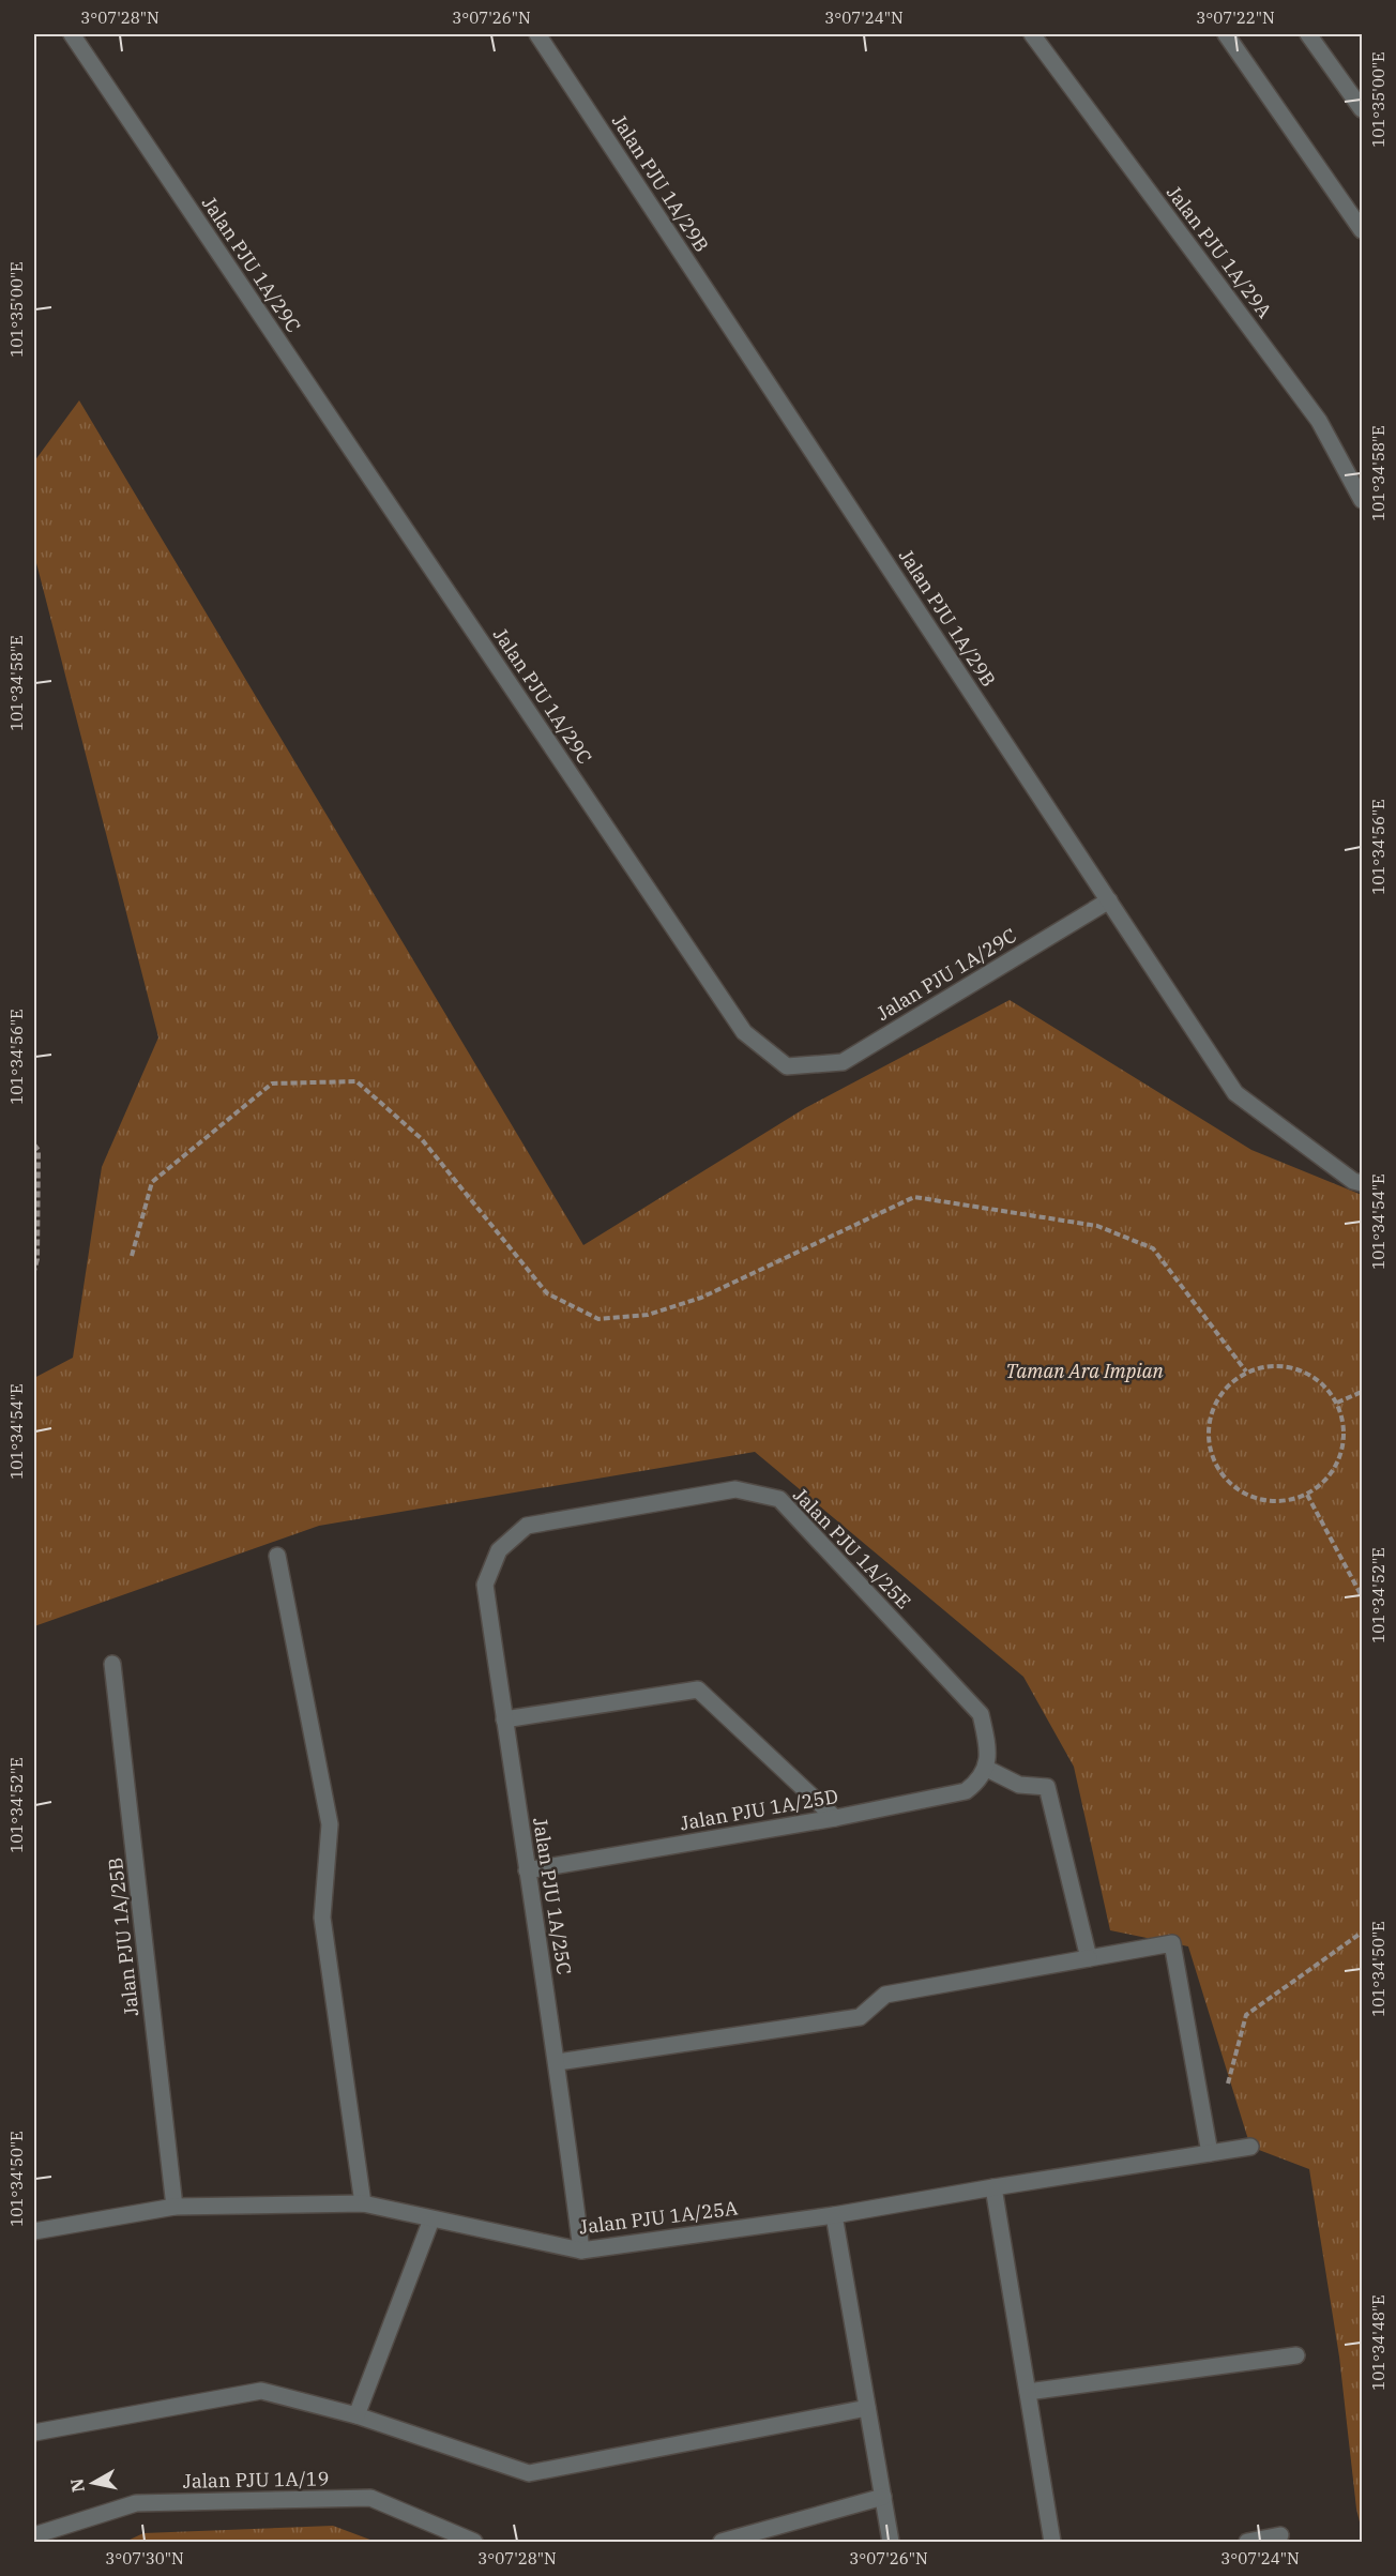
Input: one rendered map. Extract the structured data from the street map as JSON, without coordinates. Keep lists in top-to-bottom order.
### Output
{
  "streets": {
    "street": [
      "Jalan PJU 1A/29B",
      "Jalan PJU 1A/29A",
      "Jalan PJU 1A/29C",
      "Jalan PJU 1A/25E",
      "Jalan PJU 1A/25D",
      "Jalan PJU 1A/25C",
      "Jalan PJU 1A/25B",
      "Jalan PJU 1A/25A",
      "Jalan PJU 1A/19"
    ]
  },
  "crossings": [
    ["Jalan PJU 1A/29B", "Jalan PJU 1A/29C"],
    ["Jalan PJU 1A/25E", "Jalan PJU 1A/25D"],
    ["Jalan PJU 1A/25E", "Jalan PJU 1A/25C"],
    ["Jalan PJU 1A/25D", "Jalan PJU 1A/25C"],
    ["Jalan PJU 1A/25C", "Jalan PJU 1A/25A"],
    ["Jalan PJU 1A/25B", "Jalan PJU 1A/25A"]
  ],
  "parks": ["Taman Ara Impian"],
  "north": "left",
  "coordinates": [
    "3°07'28\"N",
    "3°07'26\"N",
    "3°07'24\"N",
    "3°07'22\"N",
    "101°35'00\"E",
    "101°34'58\"E",
    "101°34'56\"E",
    "101°34'54\"E",
    "101°34'52\"E",
    "101°34'50\"E",
    "101°34'48\"E",
    "3°07'30\"N"
  ]
}
